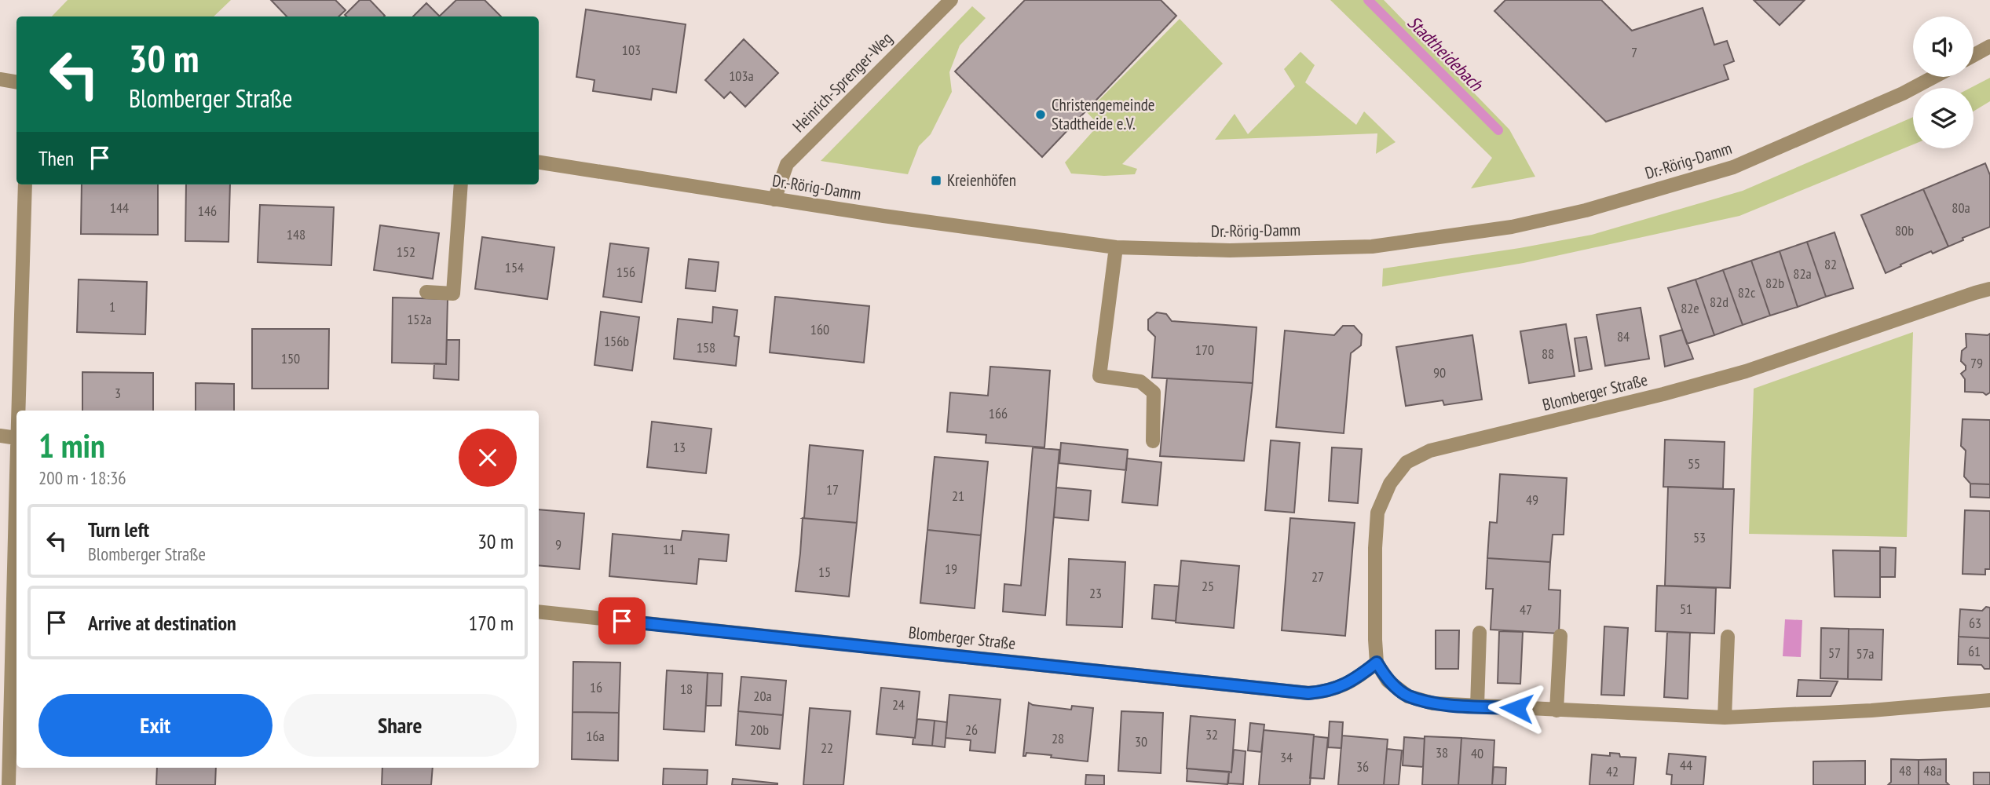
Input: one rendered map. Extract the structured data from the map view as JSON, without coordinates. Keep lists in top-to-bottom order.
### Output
{
  "streets": {
    "street": ["Heinrich-Sprenger-Weg", "Dr.-Rörig-Damm", "Blomberger Straße"]
  },
  "crossings": [
    ["Heinrich-Sprenger-Weg", "Dr.-Rörig-Damm"]
  ],
  "water": ["Stadtheidebach"],
  "places": {
    "other": ["Christengemeinde Stadtheide e.V."],
    "transit": ["Kreienhöfen"]
  },
  "house_numbers": [
    "103",
    "7",
    "103a",
    "144",
    "80a",
    "146",
    "80b",
    "148",
    "152",
    "82",
    "154",
    "156",
    "82a",
    "82b",
    "82c",
    "82d",
    "1",
    "82e",
    "152a",
    "160",
    "84",
    "156b",
    "158",
    "170",
    "88",
    "150",
    "79",
    "90",
    "3",
    "166",
    "13",
    "55",
    "17",
    "21",
    "49",
    "53",
    "9",
    "11",
    "19",
    "15",
    "27",
    "25",
    "23",
    "51",
    "47",
    "63",
    "61",
    "57",
    "57a",
    "16",
    "18",
    "20a",
    "24",
    "20b",
    "26",
    "32",
    "16a",
    "28",
    "30",
    "22",
    "38",
    "40",
    "34",
    "44",
    "36",
    "48",
    "48a",
    "42"
  ],
  "page": {
    "turn": ["30 m", "Blomberger Straße"],
    "then": "Then",
    "heading": ["1 min", "200 m · 18:36"],
    "list": [
      {
        "name": "Turn left",
        "note": "Blomberger Straße",
        "value": "30 m"
      },
      {
        "name": "Arrive at destination",
        "value": "170 m"
      }
    ],
    "buttons": ["Exit", "Share"]
  }
}
